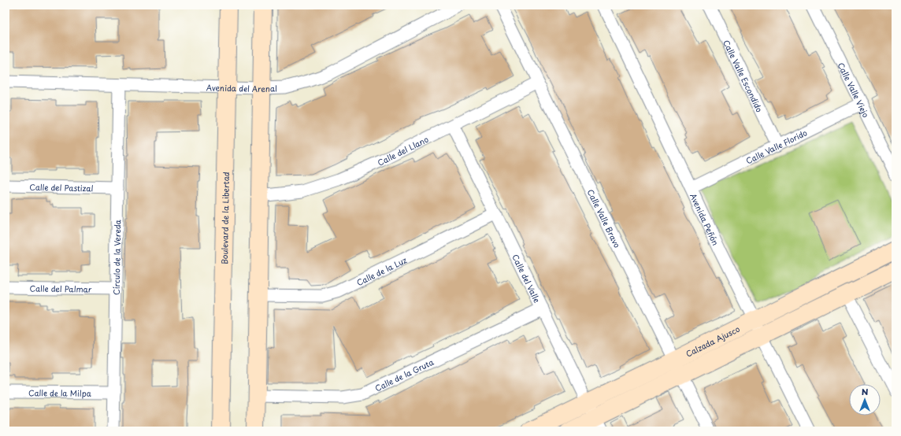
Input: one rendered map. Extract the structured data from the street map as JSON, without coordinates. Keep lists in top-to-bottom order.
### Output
{
  "streets": {
    "street": [
      "Calle Valle Escondido",
      "Avenida del Arenal",
      "Calle Valle Viejo",
      "Calle Valle Florido",
      "Calle del Llano",
      "Calle del Pastizal",
      "Boulevard de la Libertad",
      "Calle Valle Bravo",
      "Avenida Peñón",
      "Círculo de la Vereda",
      "Calle de la Luz",
      "Calle del Valle",
      "Calle del Palmar",
      "Calzada Ajusco",
      "Calle de la Gruta",
      "Calle de la Milpa"
    ]
  },
  "crossings": [
    ["Calle Valle Escondido", "Calle Valle Florido"],
    ["Avenida del Arenal", "Boulevard de la Libertad"],
    ["Avenida del Arenal", "Círculo de la Vereda"],
    ["Calle Valle Viejo", "Calle Valle Florido"],
    ["Calle Valle Florido", "Avenida Peñón"],
    ["Calle del Llano", "Calle Valle Bravo"],
    ["Calle del Llano", "Calle del Valle"],
    ["Calle del Pastizal", "Círculo de la Vereda"],
    ["Calle Valle Bravo", "Calzada Ajusco"],
    ["Avenida Peñón", "Calzada Ajusco"],
    ["Círculo de la Vereda", "Calle del Palmar"],
    ["Círculo de la Vereda", "Calle de la Milpa"],
    ["Calle de la Luz", "Calle del Valle"],
    ["Calle del Valle", "Calzada Ajusco"],
    ["Calle del Valle", "Calle de la Gruta"]
  ],
  "north": "top"
}
